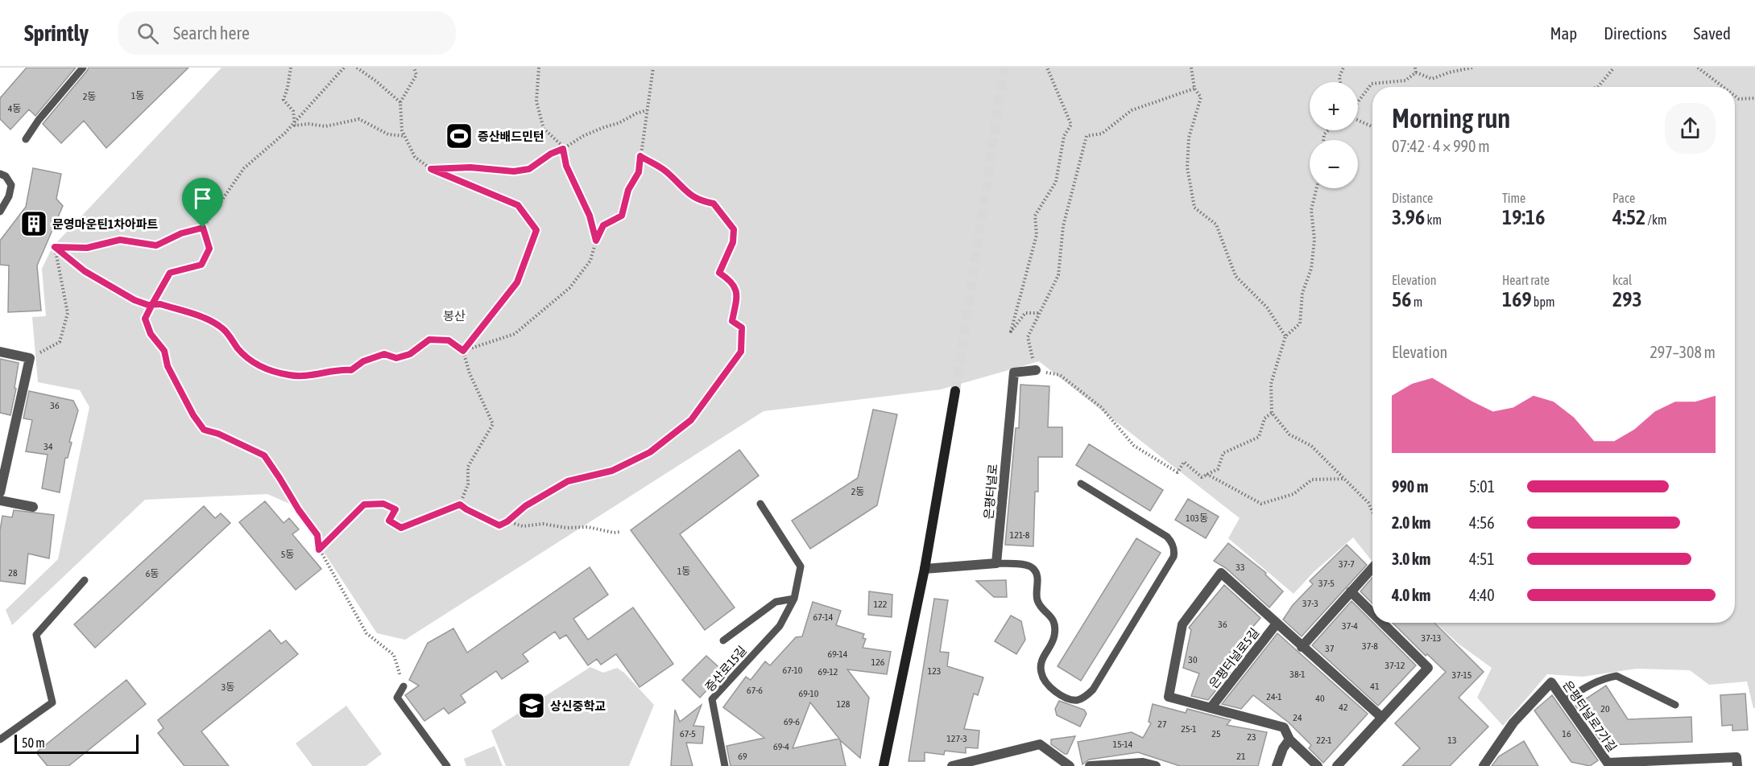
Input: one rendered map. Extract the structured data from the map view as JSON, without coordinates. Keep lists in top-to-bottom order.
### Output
{
  "streets": {
    "street": ["은평터널로", "은평터널로5길", "은평터널로7가길"],
    "lane": ["증산로15길"]
  },
  "parks": ["봉산"],
  "places": {
    "sports": ["증산배드민턴"],
    "building": ["문영마운틴1차아파트"],
    "school or university": ["상신중학교"]
  },
  "house_numbers": [
    "1동",
    "2동",
    "4동",
    "36",
    "34",
    "2동",
    "103동",
    "121-8",
    "5동",
    "37-7",
    "33",
    "1동",
    "28",
    "6동",
    "37-5",
    "37-3",
    "122",
    "67-14",
    "36",
    "37-4",
    "37-13",
    "37-8",
    "37",
    "69-14",
    "30",
    "126",
    "37-12",
    "67-10",
    "123",
    "69-12",
    "38-1",
    "37-15",
    "41",
    "3동",
    "67-6",
    "69-10",
    "24-1",
    "40",
    "128",
    "42",
    "20",
    "24",
    "69-6",
    "27",
    "25-1",
    "67-5",
    "25",
    "16",
    "23",
    "127-3",
    "22-1",
    "13",
    "15-14",
    "69-4",
    "69",
    "21"
  ],
  "scale_bar": "50 m",
  "page": {
    "header": "Sprintly",
    "search": "Search here",
    "nav": ["Map", "Directions", "Saved"],
    "map_buttons": ["+", "−"],
    "heading": ["Morning run", "07:42 · 4 × 990 m"],
    "stats": [
      ["Distance", "3.96 km"],
      ["Time", "19:16"],
      ["Pace", "4:52 /km"],
      ["Elevation", "56 m"],
      ["Heart rate", "169 bpm"],
      ["kcal", "293"]
    ],
    "chart": ["Elevation", "297–308 m"],
    "list": [
      {
        "name": "990 m",
        "note": "5:01"
      },
      {
        "name": "2.0 km",
        "note": "4:56"
      },
      {
        "name": "3.0 km",
        "note": "4:51"
      },
      {
        "name": "4.0 km",
        "note": "4:40"
      }
    ],
    "scale": "50 m"
  }
}
